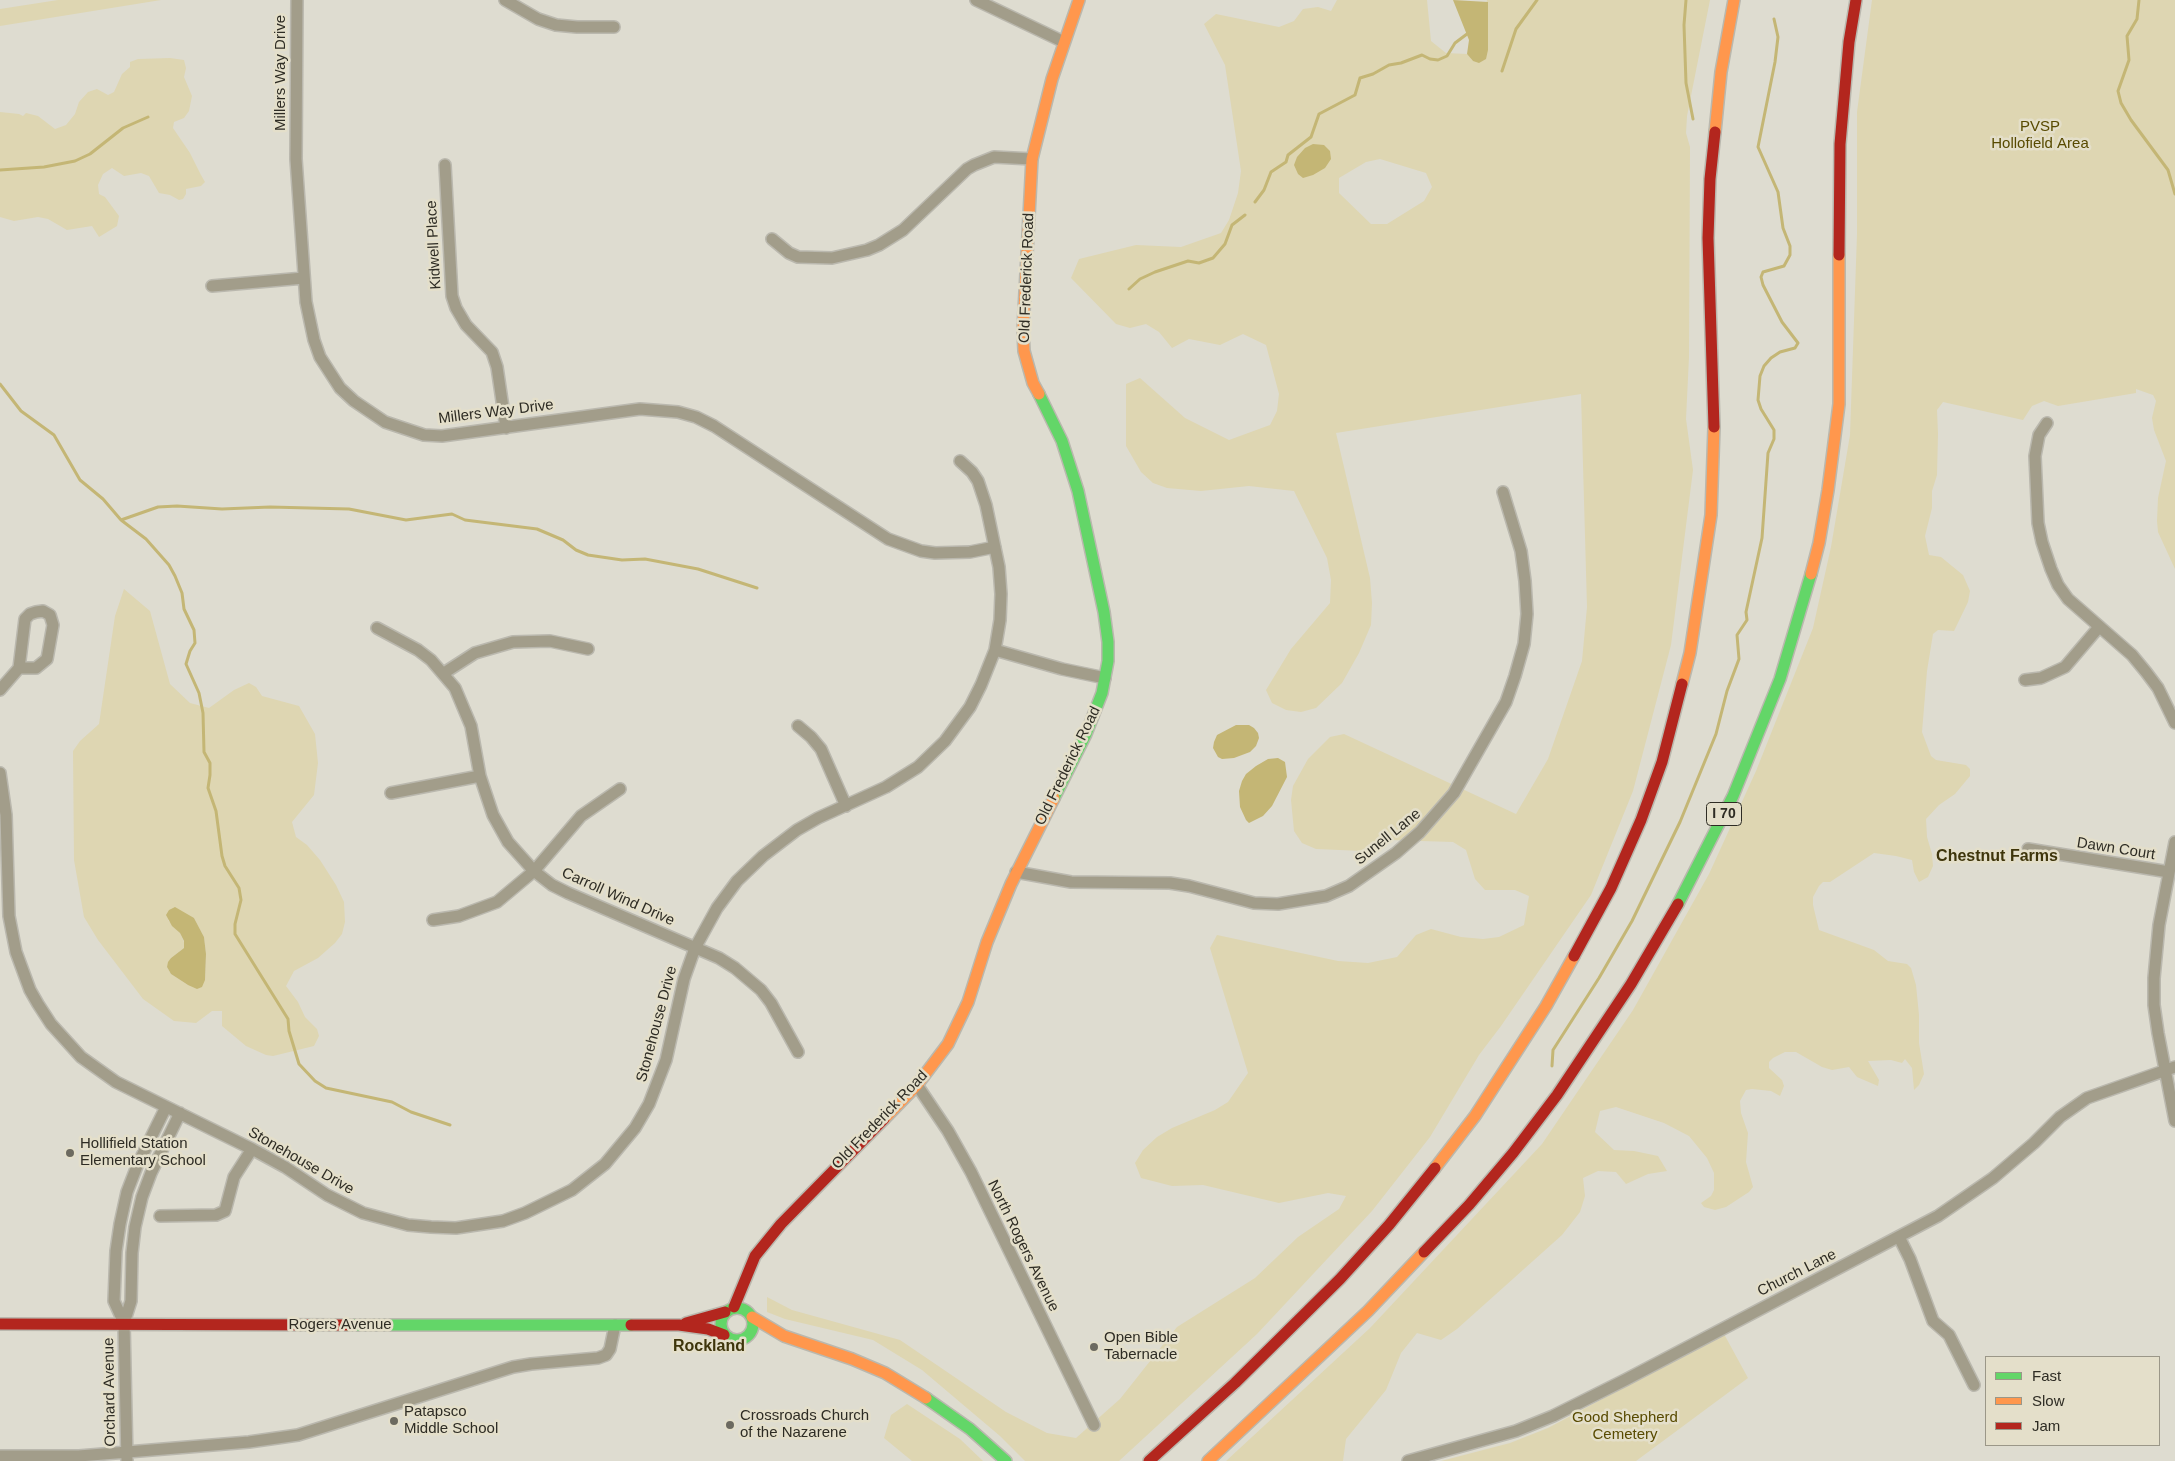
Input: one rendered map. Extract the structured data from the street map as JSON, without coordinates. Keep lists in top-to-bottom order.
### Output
{
  "streets": {
    "main road": ["Old Frederick Road", "I 70", "Rogers Avenue"],
    "street": [
      "Millers Way Drive",
      "Kidwell Place",
      "Sunell Lane",
      "Dawn Court",
      "Carroll Wind Drive",
      "Stonehouse Drive",
      "North Rogers Avenue",
      "Church Lane",
      "Orchard Avenue"
    ]
  },
  "crossings": [
    ["Millers Way Drive", "Kidwell Place"],
    ["Millers Way Drive", "Stonehouse Drive"],
    ["Old Frederick Road", "Sunell Lane"],
    ["Old Frederick Road", "North Rogers Avenue"],
    ["Old Frederick Road", "Rogers Avenue"],
    ["Carroll Wind Drive", "Stonehouse Drive"],
    ["Rogers Avenue", "Orchard Avenue"]
  ],
  "districts": ["Chestnut Farms", "Rockland"],
  "parks": ["PVSP Hollofield Area", "Good Shepherd Cemetery"],
  "places": [
    "Hollifield Station Elementary School",
    "Open Bible Tabernacle",
    "Patapsco Middle School",
    "Crossroads Church of the Nazarene"
  ],
  "legend": ["Fast", "Slow", "Jam"]
}
